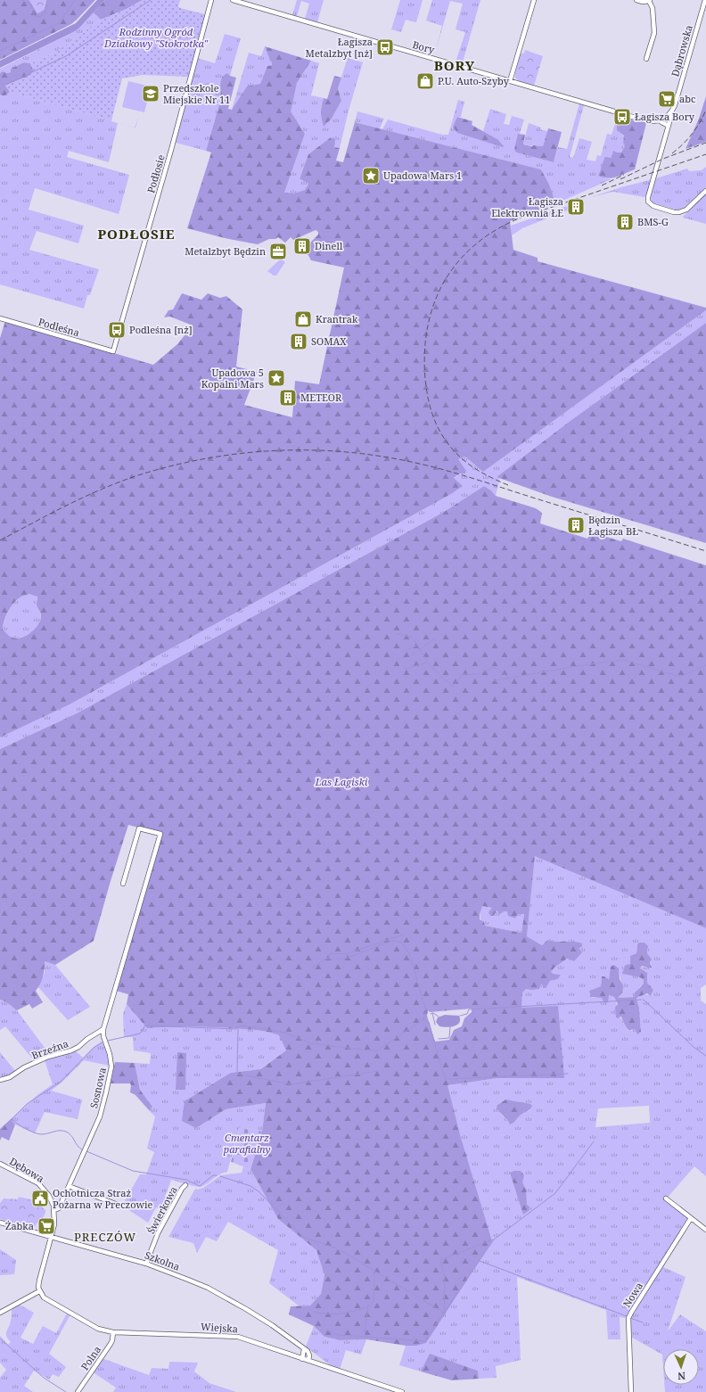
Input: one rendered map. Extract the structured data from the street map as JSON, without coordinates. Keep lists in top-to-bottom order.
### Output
{
  "streets": {
    "street": [
      "Bory",
      "Dąbrowska",
      "Podłosie",
      "Podleśna",
      "Brzeźna",
      "Sosnowa",
      "Dębowa",
      "Świerkowa",
      "Szkolna",
      "Nowa",
      "Wiejska",
      "Polna"
    ]
  },
  "crossings": [
    ["Podłosie", "Podleśna"],
    ["Brzeźna", "Sosnowa"],
    ["Sosnowa", "Dębowa"],
    ["Świerkowa", "Szkolna"],
    ["Wiejska", "Polna"]
  ],
  "districts": ["BORY", "PODŁOSIE", "PRECZÓW"],
  "parks": ["Rodzinny Ogród Działkowy \"Stokrotka\"", "Las Łagiski", "Cmentarz parafialny"],
  "places": {
    "bus stop": ["Łagisza Metalzbyt [nż]", "Łagisza Bory", "Podleśna [nż]"],
    "shop": ["P.U. Auto-Szyby", "Krantrak"],
    "school or university": ["Przedszkole Miejskie Nr 11"],
    "supermarket": ["abc", "Żabka"],
    "place": ["Upadowa Mars 1", "Upadowa 5 Kopalni Mars"],
    "building": [
      "Łagisza Elektrownia ŁE",
      "BMS-G",
      "Dinell",
      "SOMAX",
      "METEOR",
      "Będzin Łagisza BŁ"
    ],
    "office": ["Metalzbyt Będzin"],
    "public building": ["Ochotnicza Straż Pożarna w Preczowie"]
  },
  "north": "bottom"
}
